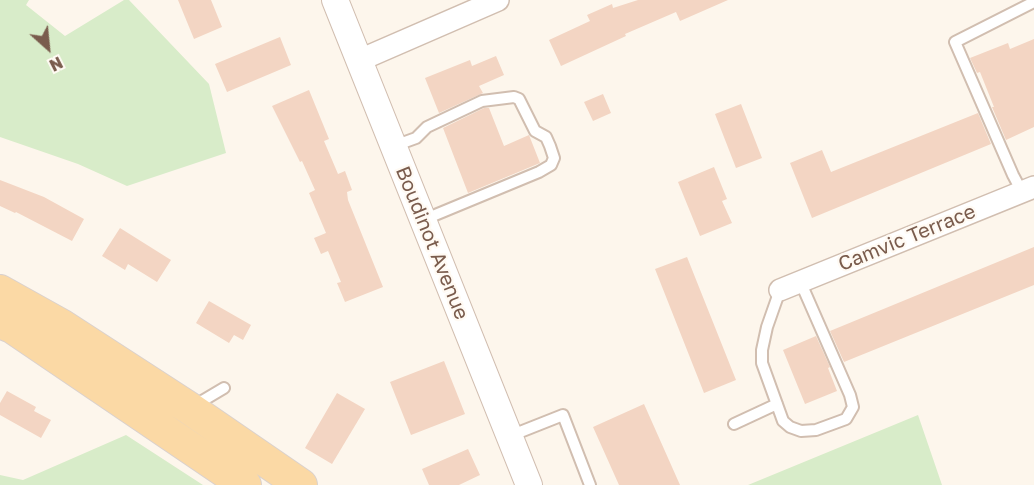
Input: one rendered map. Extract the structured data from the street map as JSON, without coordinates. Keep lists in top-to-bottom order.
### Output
{
  "streets": {
    "street": ["Camvic Terrace", "Boudinot Avenue"]
  },
  "north": "bottom right"
}
